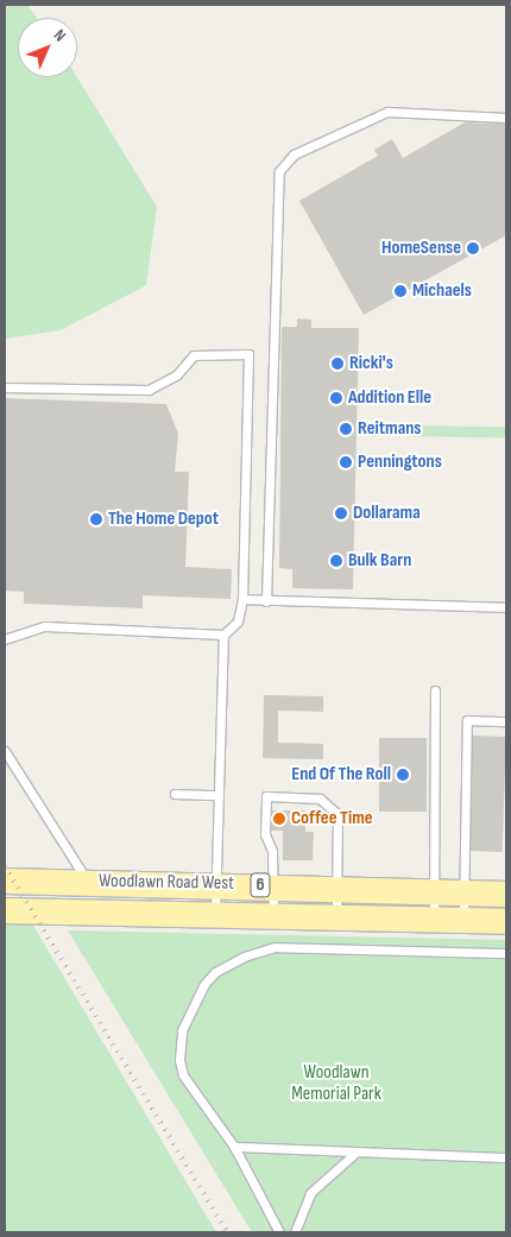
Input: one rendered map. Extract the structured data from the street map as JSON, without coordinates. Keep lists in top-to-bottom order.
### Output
{
  "streets": {
    "main road": ["Woodlawn Road West", "6"]
  },
  "parks": ["Woodlawn Memorial Park"],
  "places": [
    "HomeSense",
    "Michaels",
    "Ricki's",
    "Addition Elle",
    "Reitmans",
    "Penningtons",
    "Dollarama",
    "The Home Depot",
    "Bulk Barn",
    "End Of The Roll",
    "Coffee Time"
  ],
  "north": "top right"
}
